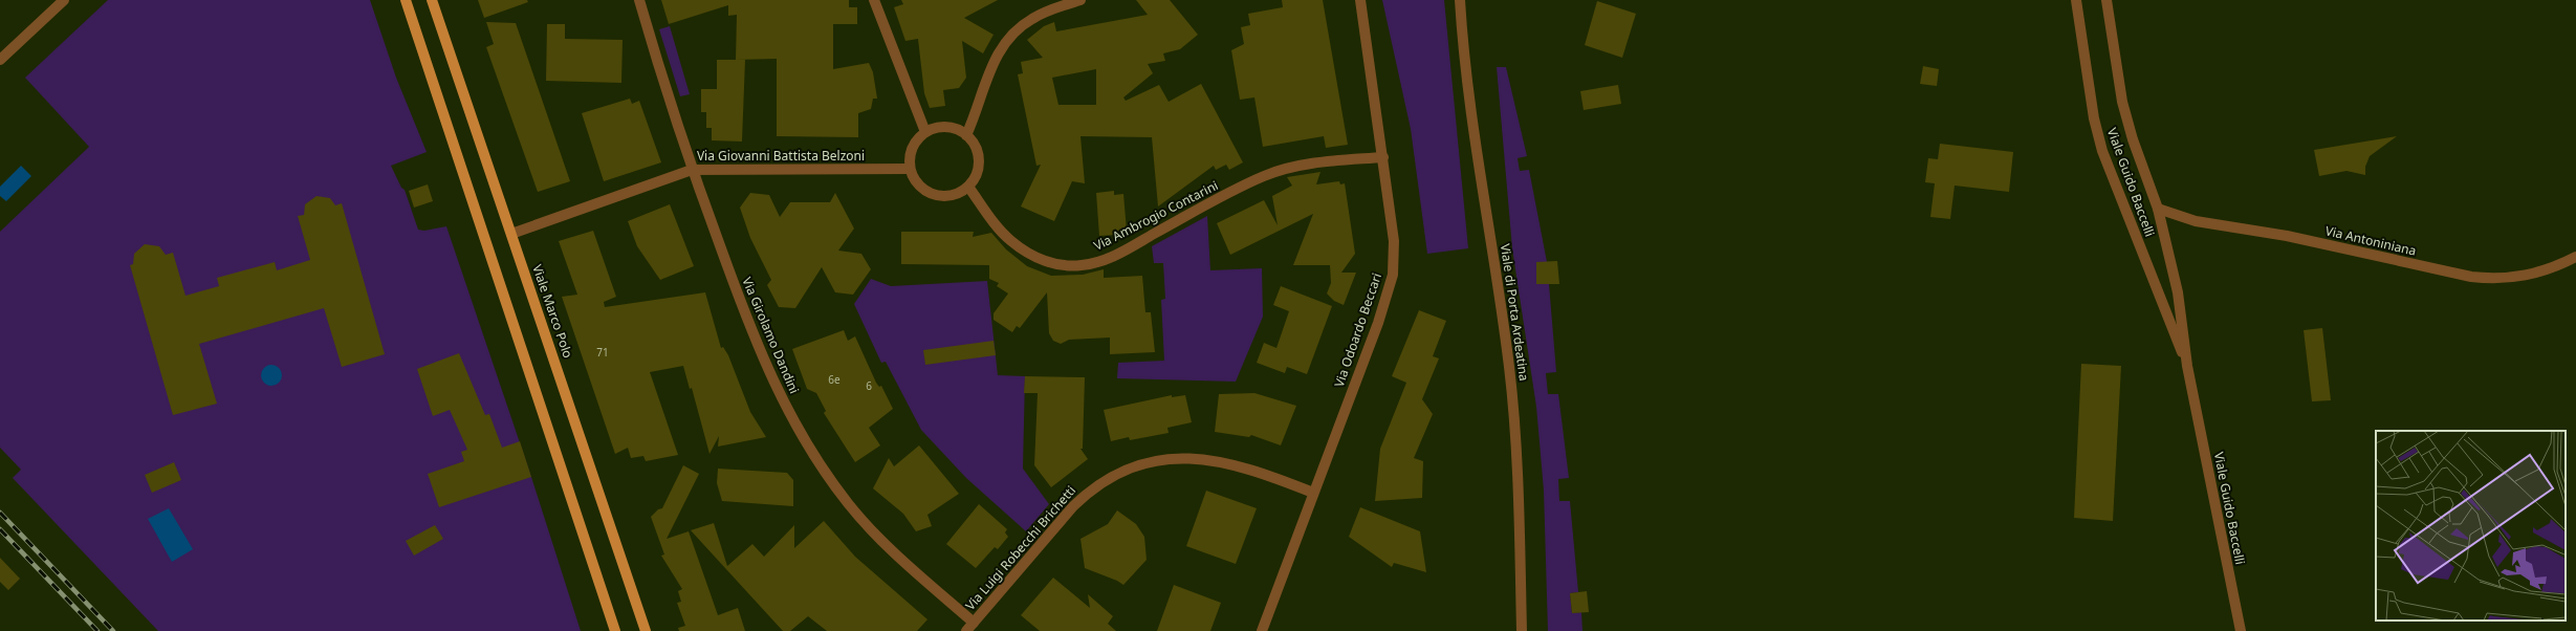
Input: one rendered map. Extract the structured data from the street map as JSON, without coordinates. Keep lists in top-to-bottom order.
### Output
{
  "streets": {
    "main road": ["Viale Marco Polo"],
    "street": [
      "Via Giovanni Battista Belzoni",
      "Viale Guido Baccelli",
      "Via Ambrogio Contarini",
      "Via Antoniniana",
      "Viale di Porta Ardeatina",
      "Via Odoardo Beccari",
      "Via Girolamo Dandini",
      "Via Luigi Robecchi Brichetti"
    ]
  },
  "crossings": [
    ["Via Giovanni Battista Belzoni", "Via Ambrogio Contarini"],
    ["Via Giovanni Battista Belzoni", "Viale Marco Polo"],
    ["Via Giovanni Battista Belzoni", "Via Girolamo Dandini"],
    ["Viale Guido Baccelli", "Via Antoniniana"],
    ["Via Ambrogio Contarini", "Via Odoardo Beccari"],
    ["Via Odoardo Beccari", "Via Luigi Robecchi Brichetti"],
    ["Via Girolamo Dandini", "Via Luigi Robecchi Brichetti"]
  ],
  "house_numbers": ["71", "6e", "6"]
}
